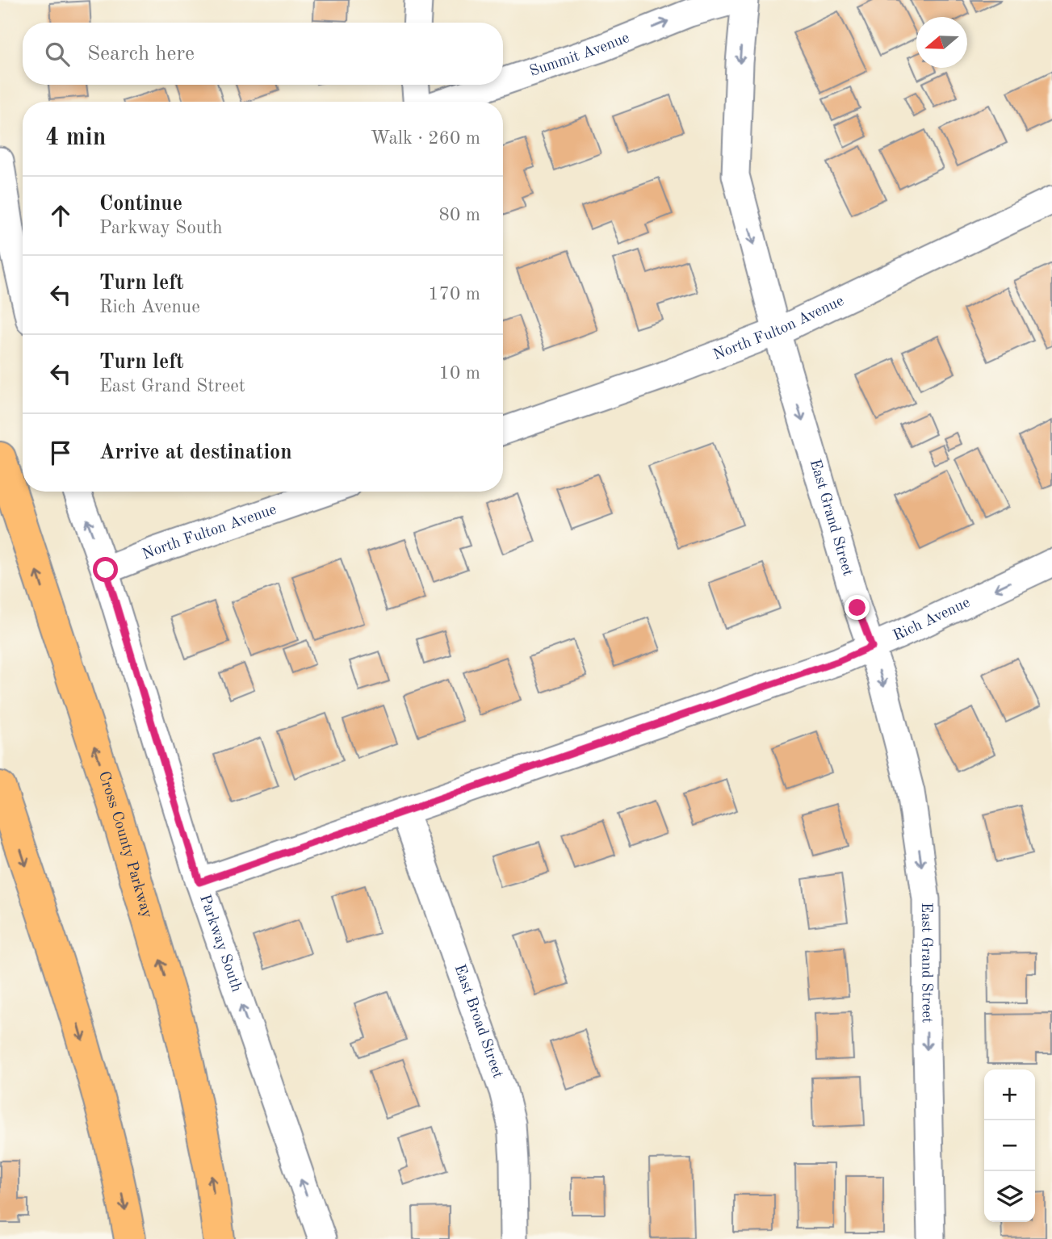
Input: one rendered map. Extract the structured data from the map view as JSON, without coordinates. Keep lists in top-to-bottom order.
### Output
{
  "streets": {
    "highway": ["Cross County Parkway"],
    "street": [
      "Summit Avenue",
      "North Fulton Avenue",
      "East Grand Street",
      "Rich Avenue",
      "Parkway South",
      "East Broad Street"
    ]
  },
  "crossings": [
    ["North Fulton Avenue", "East Grand Street"],
    ["North Fulton Avenue", "Parkway South"],
    ["East Grand Street", "Rich Avenue"],
    ["Rich Avenue", "Parkway South"],
    ["Rich Avenue", "East Broad Street"]
  ],
  "one_way": ["Summit Avenue", "East Grand Street", "Parkway South"],
  "north": "left",
  "page": {
    "search": "Search here",
    "heading": ["4 min", "Walk · 260 m"],
    "list": [
      ["Continue", "Parkway South", "80 m"],
      ["Turn left", "Rich Avenue", "170 m"],
      ["Turn left", "East Grand Street", "10 m"],
      "Arrive at destination"
    ],
    "map_buttons": ["+", "−"]
  }
}
